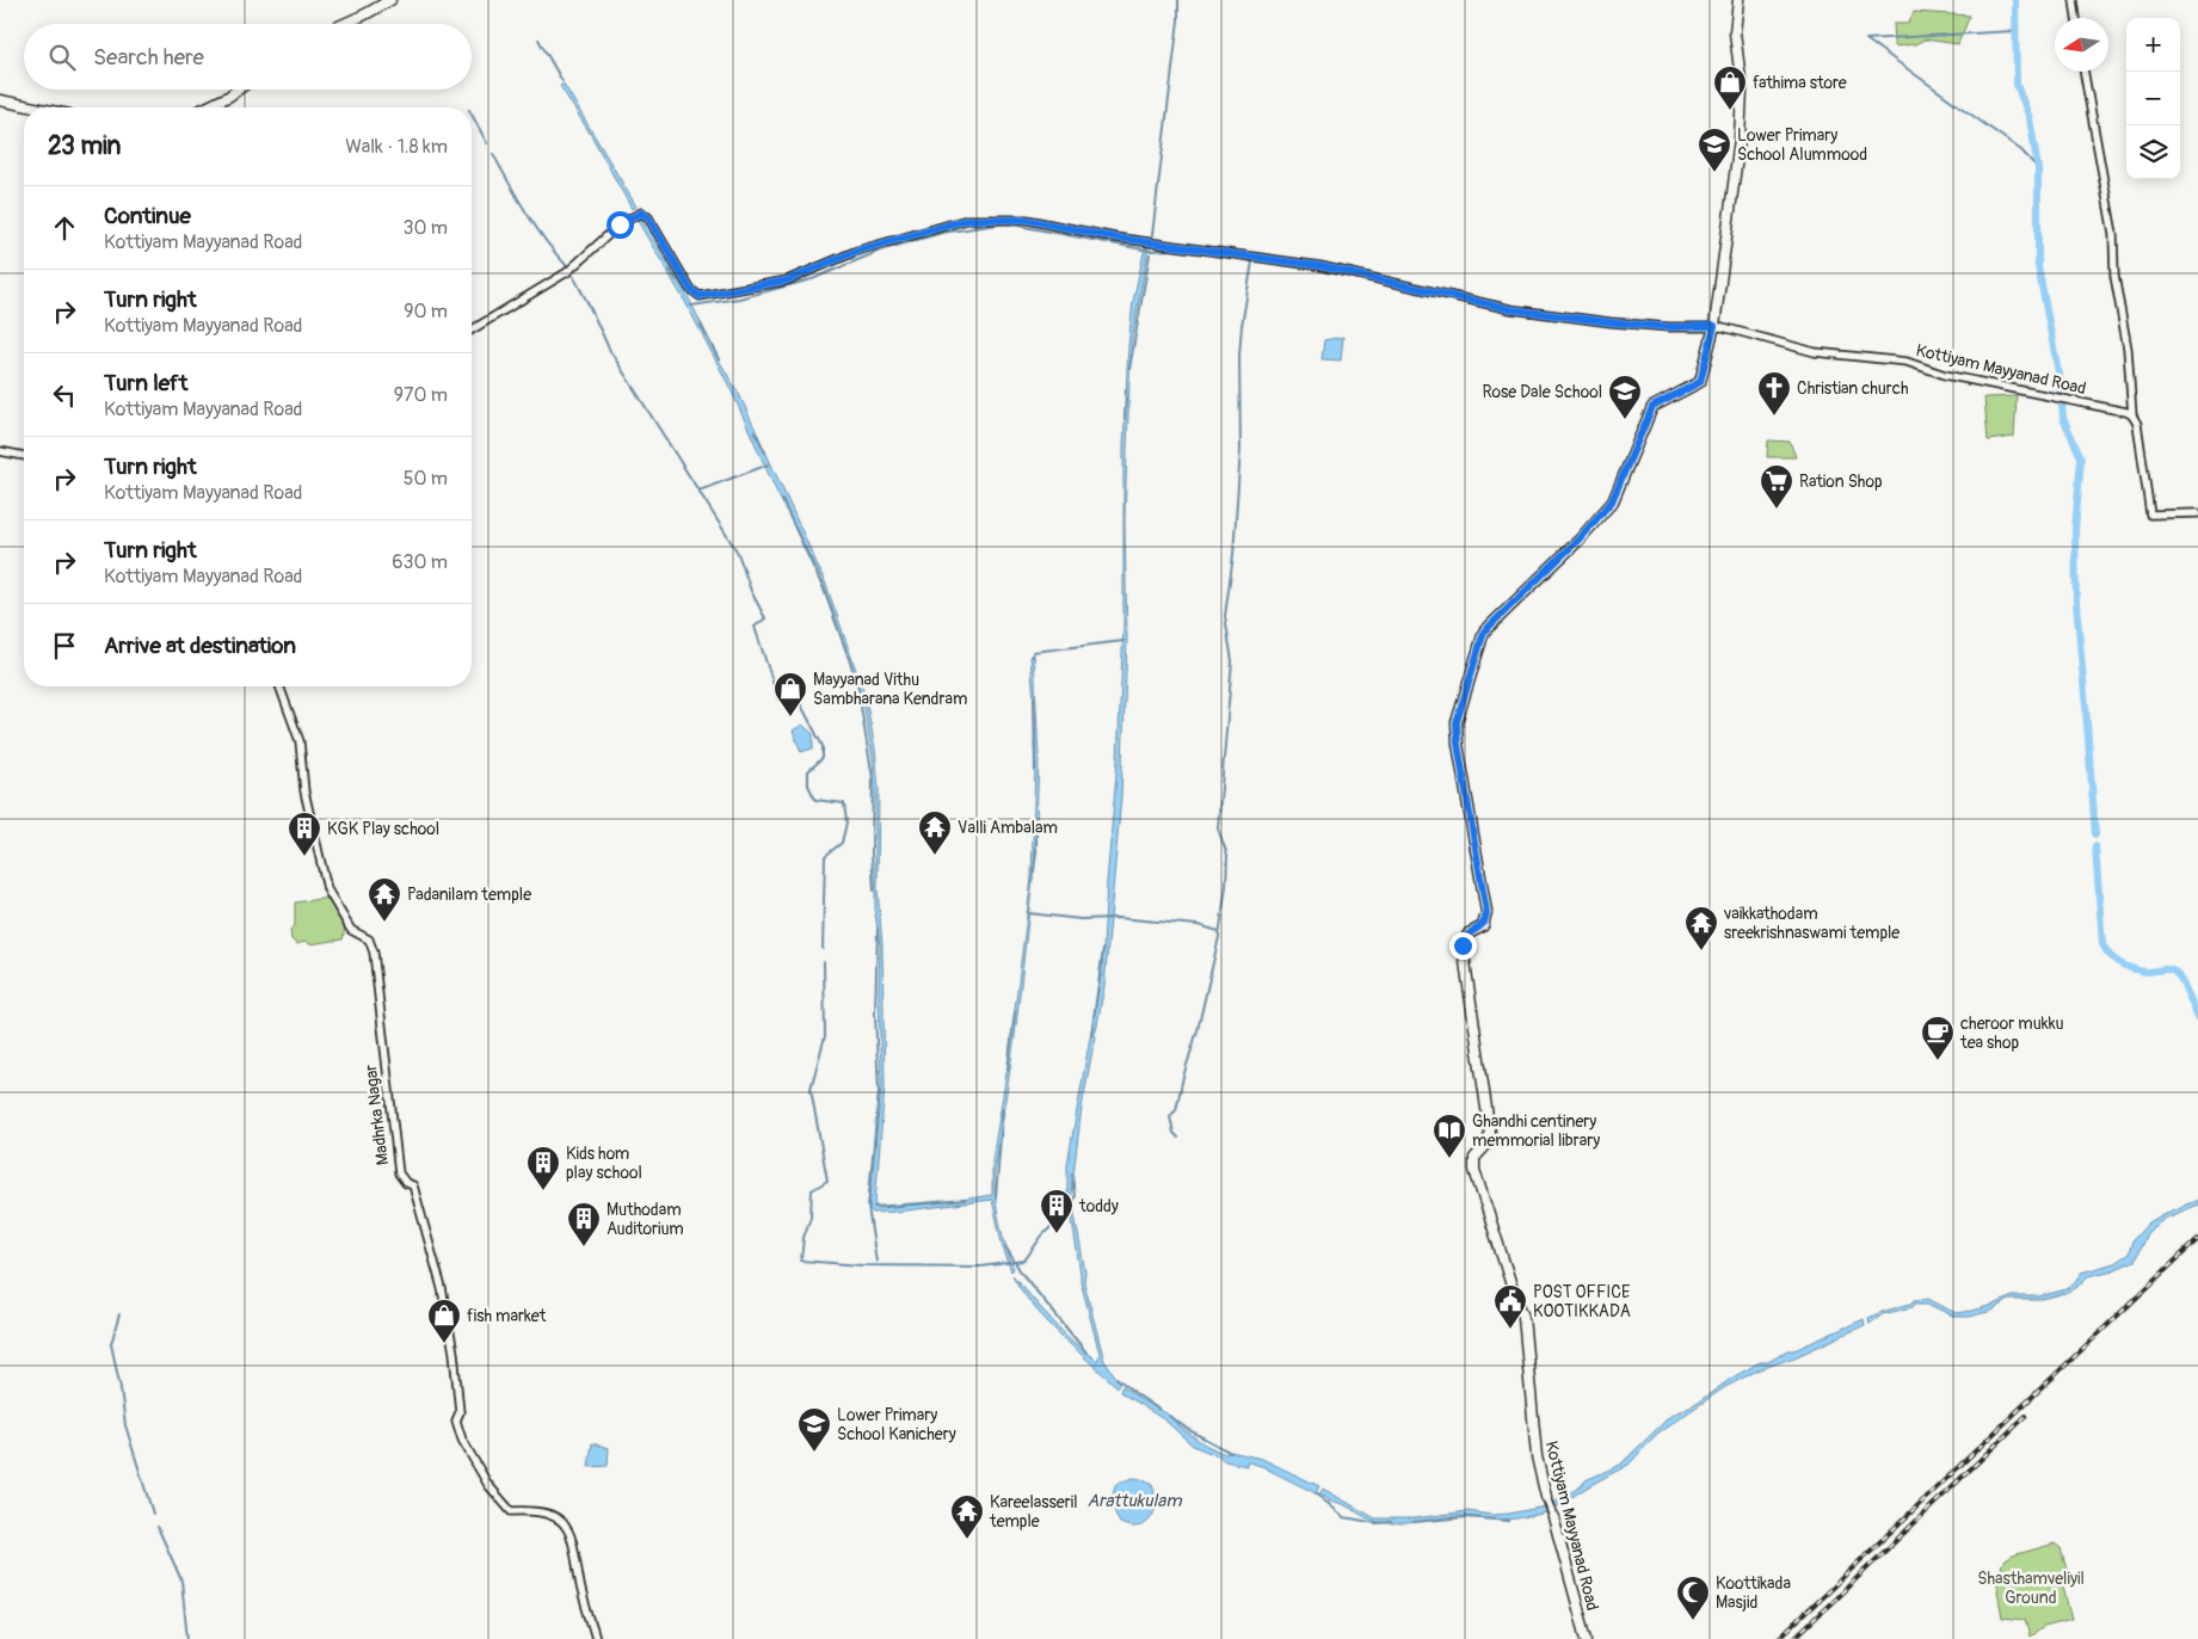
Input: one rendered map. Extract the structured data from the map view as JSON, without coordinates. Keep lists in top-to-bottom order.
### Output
{
  "streets": {
    "main road": ["Kottiyam Mayyanad Road"],
    "street": ["Madhrka Nagar"]
  },
  "water": ["Arattukulam"],
  "parks": ["Shasthamveliyil Ground"],
  "places": {
    "shop": ["fathima store", "Mayyanad Vithu Sambharana Kendram", "fish market"],
    "school or university": ["Lower Primary School Alummood", "Rose Dale School", "Lower Primary School Kanichery"],
    "church": ["Christian church"],
    "supermarket": ["Ration Shop"],
    "temple": [
      "Valli Ambalam",
      "Padanilam temple",
      "vaikkathodam sreekrishnaswami temple",
      "Kareelasseril temple"
    ],
    "building": [
      "KGK Play school",
      "Kids hom play school",
      "toddy",
      "Muthodam Auditorium"
    ],
    "cafe": ["cheroor mukku tea shop"],
    "library": ["Ghandhi centinery memmorial library"],
    "public building": ["POST OFFICE KOOTIKKADA"],
    "mosque": ["Koottikada Masjid"]
  },
  "north": "left",
  "page": {
    "map_buttons": ["+", "−"],
    "search": "Search here",
    "heading": ["23 min", "Walk · 1.8 km"],
    "list": [
      ["Continue", "Kottiyam Mayyanad Road", "30 m"],
      ["Turn right", "Kottiyam Mayyanad Road", "90 m"],
      ["Turn left", "Kottiyam Mayyanad Road", "970 m"],
      ["Turn right", "Kottiyam Mayyanad Road", "50 m"],
      ["Turn right", "Kottiyam Mayyanad Road", "630 m"],
      "Arrive at destination"
    ]
  }
}
